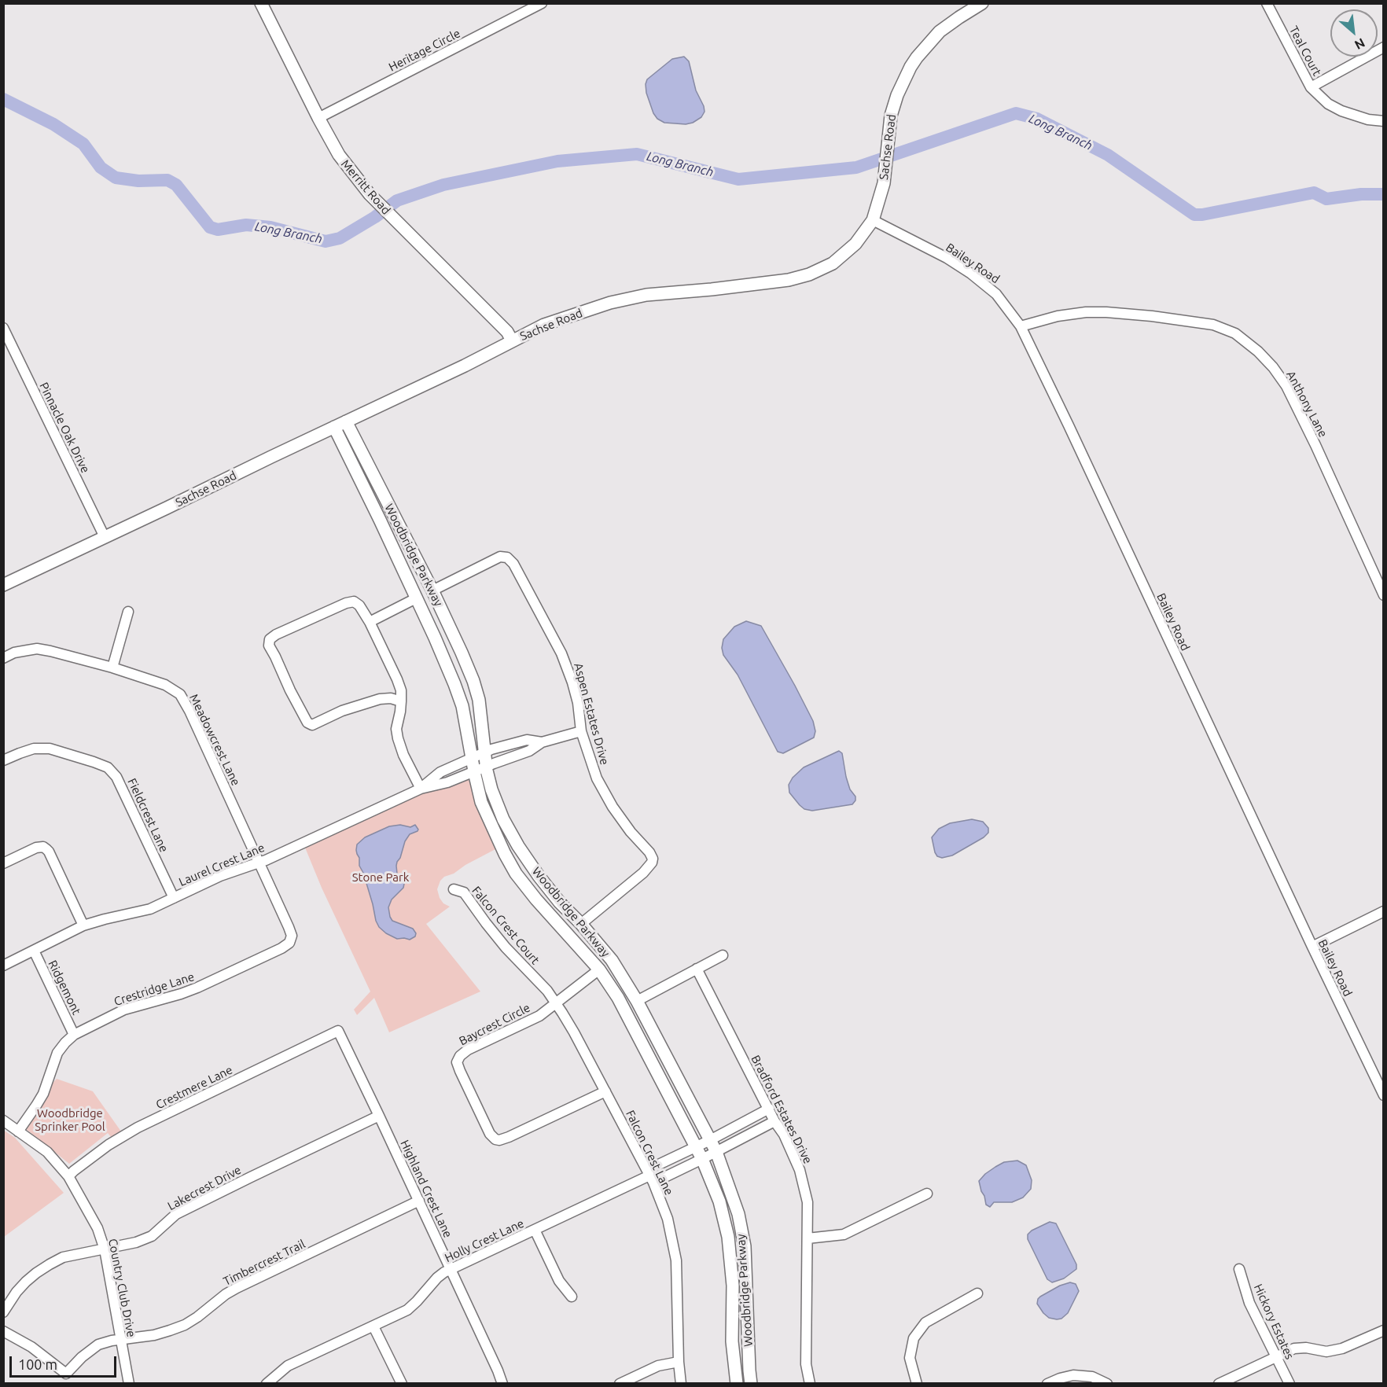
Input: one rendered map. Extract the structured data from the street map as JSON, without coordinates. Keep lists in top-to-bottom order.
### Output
{
  "streets": {
    "main road": ["Sachse Road", "Merritt Road", "Woodbridge Parkway"],
    "street": [
      "Heritage Circle",
      "Teal Court",
      "Bailey Road",
      "Anthony Lane",
      "Pinnacle Oak Drive",
      "Aspen Estates Drive",
      "Meadowcrest Lane",
      "Fieldcrest Lane",
      "Laurel Crest Lane",
      "Falcon Crest Court",
      "Ridgemont",
      "Crestridge Lane",
      "Baycrest Circle",
      "Crestmere Lane",
      "Bradford Estates Drive",
      "Falcon Crest Lane",
      "Lakecrest Drive",
      "Highland Crest Lane",
      "Holly Crest Lane",
      "Timbercrest Trail",
      "Country Club Drive",
      "Hickory Estates"
    ]
  },
  "crossings": [
    ["Heritage Circle", "Merritt Road"],
    ["Sachse Road", "Merritt Road"],
    ["Sachse Road", "Bailey Road"],
    ["Sachse Road", "Pinnacle Oak Drive"],
    ["Sachse Road", "Woodbridge Parkway"],
    ["Bailey Road", "Anthony Lane"],
    ["Woodbridge Parkway", "Aspen Estates Drive"],
    ["Woodbridge Parkway", "Laurel Crest Lane"],
    ["Woodbridge Parkway", "Baycrest Circle"],
    ["Woodbridge Parkway", "Holly Crest Lane"],
    ["Meadowcrest Lane", "Laurel Crest Lane"],
    ["Meadowcrest Lane", "Crestridge Lane"],
    ["Fieldcrest Lane", "Laurel Crest Lane"],
    ["Laurel Crest Lane", "Ridgemont"],
    ["Falcon Crest Court", "Baycrest Circle"],
    ["Falcon Crest Court", "Falcon Crest Lane"],
    ["Ridgemont", "Crestridge Lane"],
    ["Crestridge Lane", "Country Club Drive"],
    ["Baycrest Circle", "Falcon Crest Lane"],
    ["Crestmere Lane", "Highland Crest Lane"],
    ["Crestmere Lane", "Country Club Drive"],
    ["Bradford Estates Drive", "Holly Crest Lane"],
    ["Falcon Crest Lane", "Holly Crest Lane"],
    ["Lakecrest Drive", "Highland Crest Lane"],
    ["Lakecrest Drive", "Country Club Drive"],
    ["Highland Crest Lane", "Holly Crest Lane"],
    ["Highland Crest Lane", "Timbercrest Trail"],
    ["Timbercrest Trail", "Country Club Drive"]
  ],
  "water": ["Long Branch"],
  "parks": ["Stone Park", "Woodbridge Sprinker Pool"],
  "scale_bar": "100 m",
  "north": "bottom right"
}
